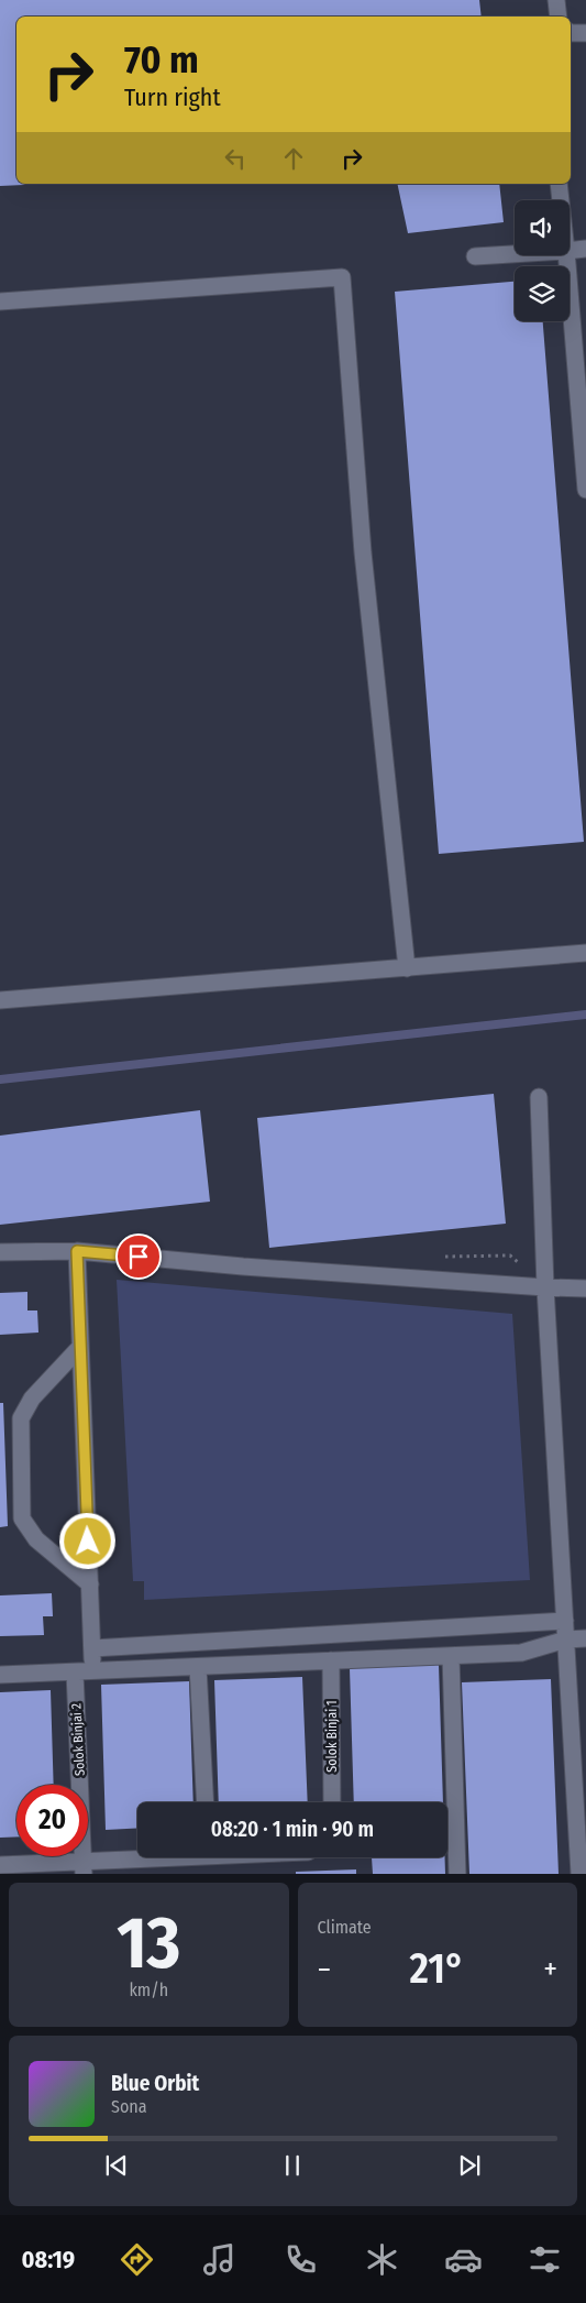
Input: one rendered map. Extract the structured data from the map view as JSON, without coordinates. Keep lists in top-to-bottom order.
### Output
{
  "streets": {
    "street": ["Solok Binjai 1", "Solok Binjai 2"]
  },
  "page": {
    "turn": ["70 m", "Turn right"],
    "limit": "20",
    "trip": "08:20 · 1 min · 90 m",
    "tile": [
      ["13", "km/h"],
      "Climate"
    ],
    "heat": ["−", "21°", "+"],
    "song": ["Blue Orbit", "Sona"],
    "tabs": "08:19"
  }
}
